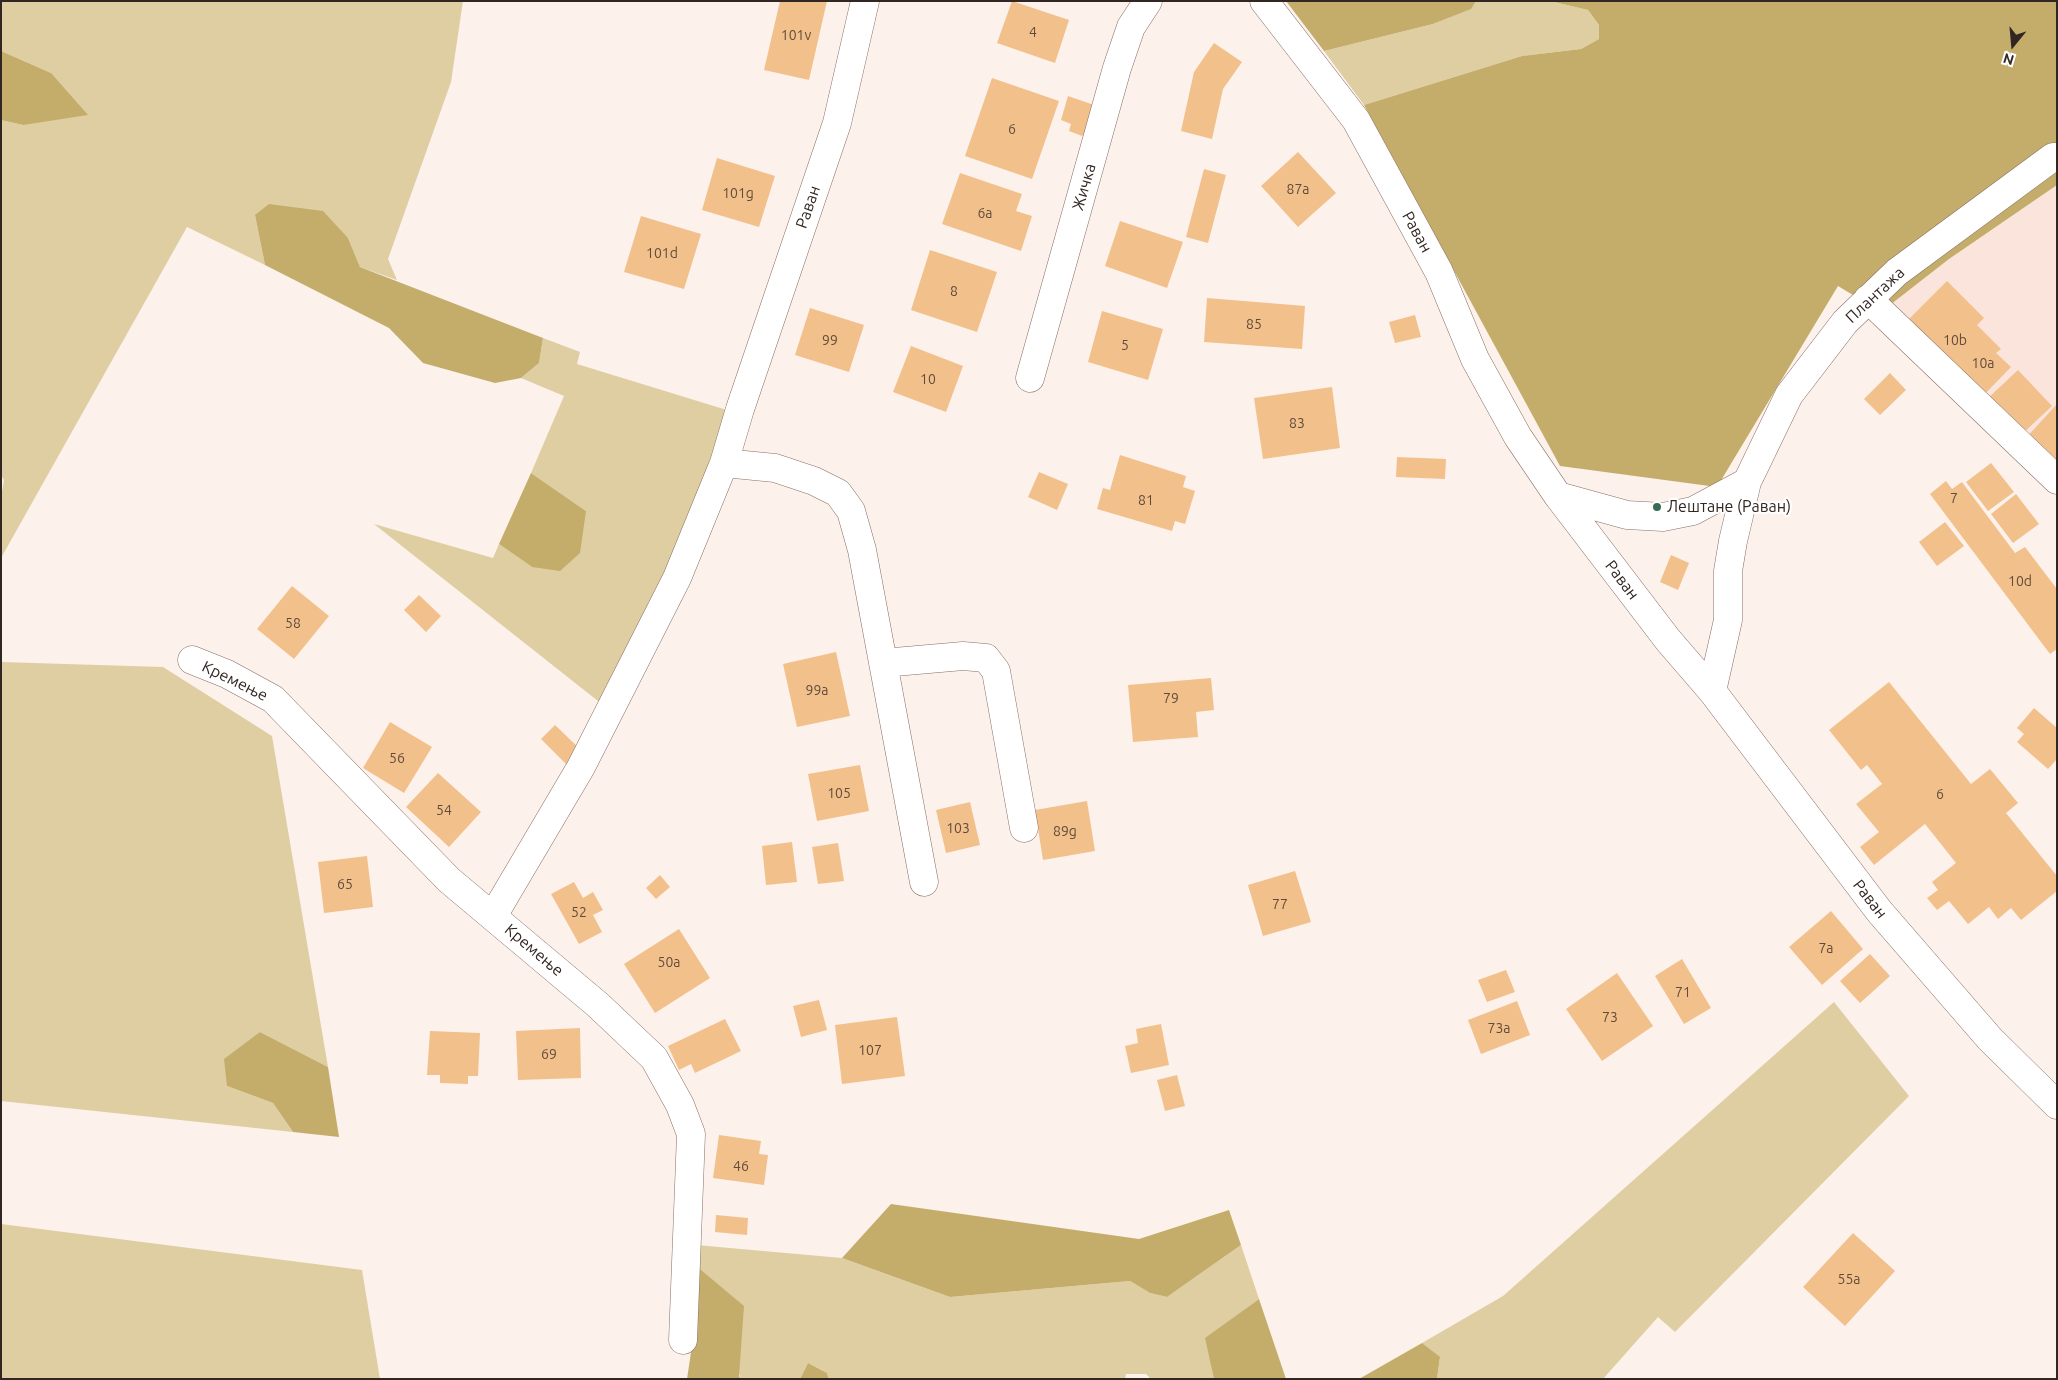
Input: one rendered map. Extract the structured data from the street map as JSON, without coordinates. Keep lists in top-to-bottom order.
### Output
{
  "streets": {
    "street": [
      "Жичка",
      "Раван",
      "Плантажа",
      "Кремење"
    ]
  },
  "crossings": [
    ["Раван", "Плантажа"],
    ["Раван", "Кремење"]
  ],
  "places": ["Лештане (Раван)"],
  "house_numbers": [
    "4",
    "101v",
    "6",
    "87a",
    "101g",
    "6a",
    "101d",
    "8",
    "85",
    "99",
    "10b",
    "5",
    "10a",
    "10",
    "83",
    "7",
    "81",
    "10d",
    "58",
    "99a",
    "79",
    "56",
    "105",
    "6",
    "54",
    "103",
    "89g",
    "65",
    "77",
    "52",
    "7a",
    "50a",
    "71",
    "73",
    "73a",
    "107",
    "69",
    "46",
    "55a"
  ],
  "north": "bottom"
}
